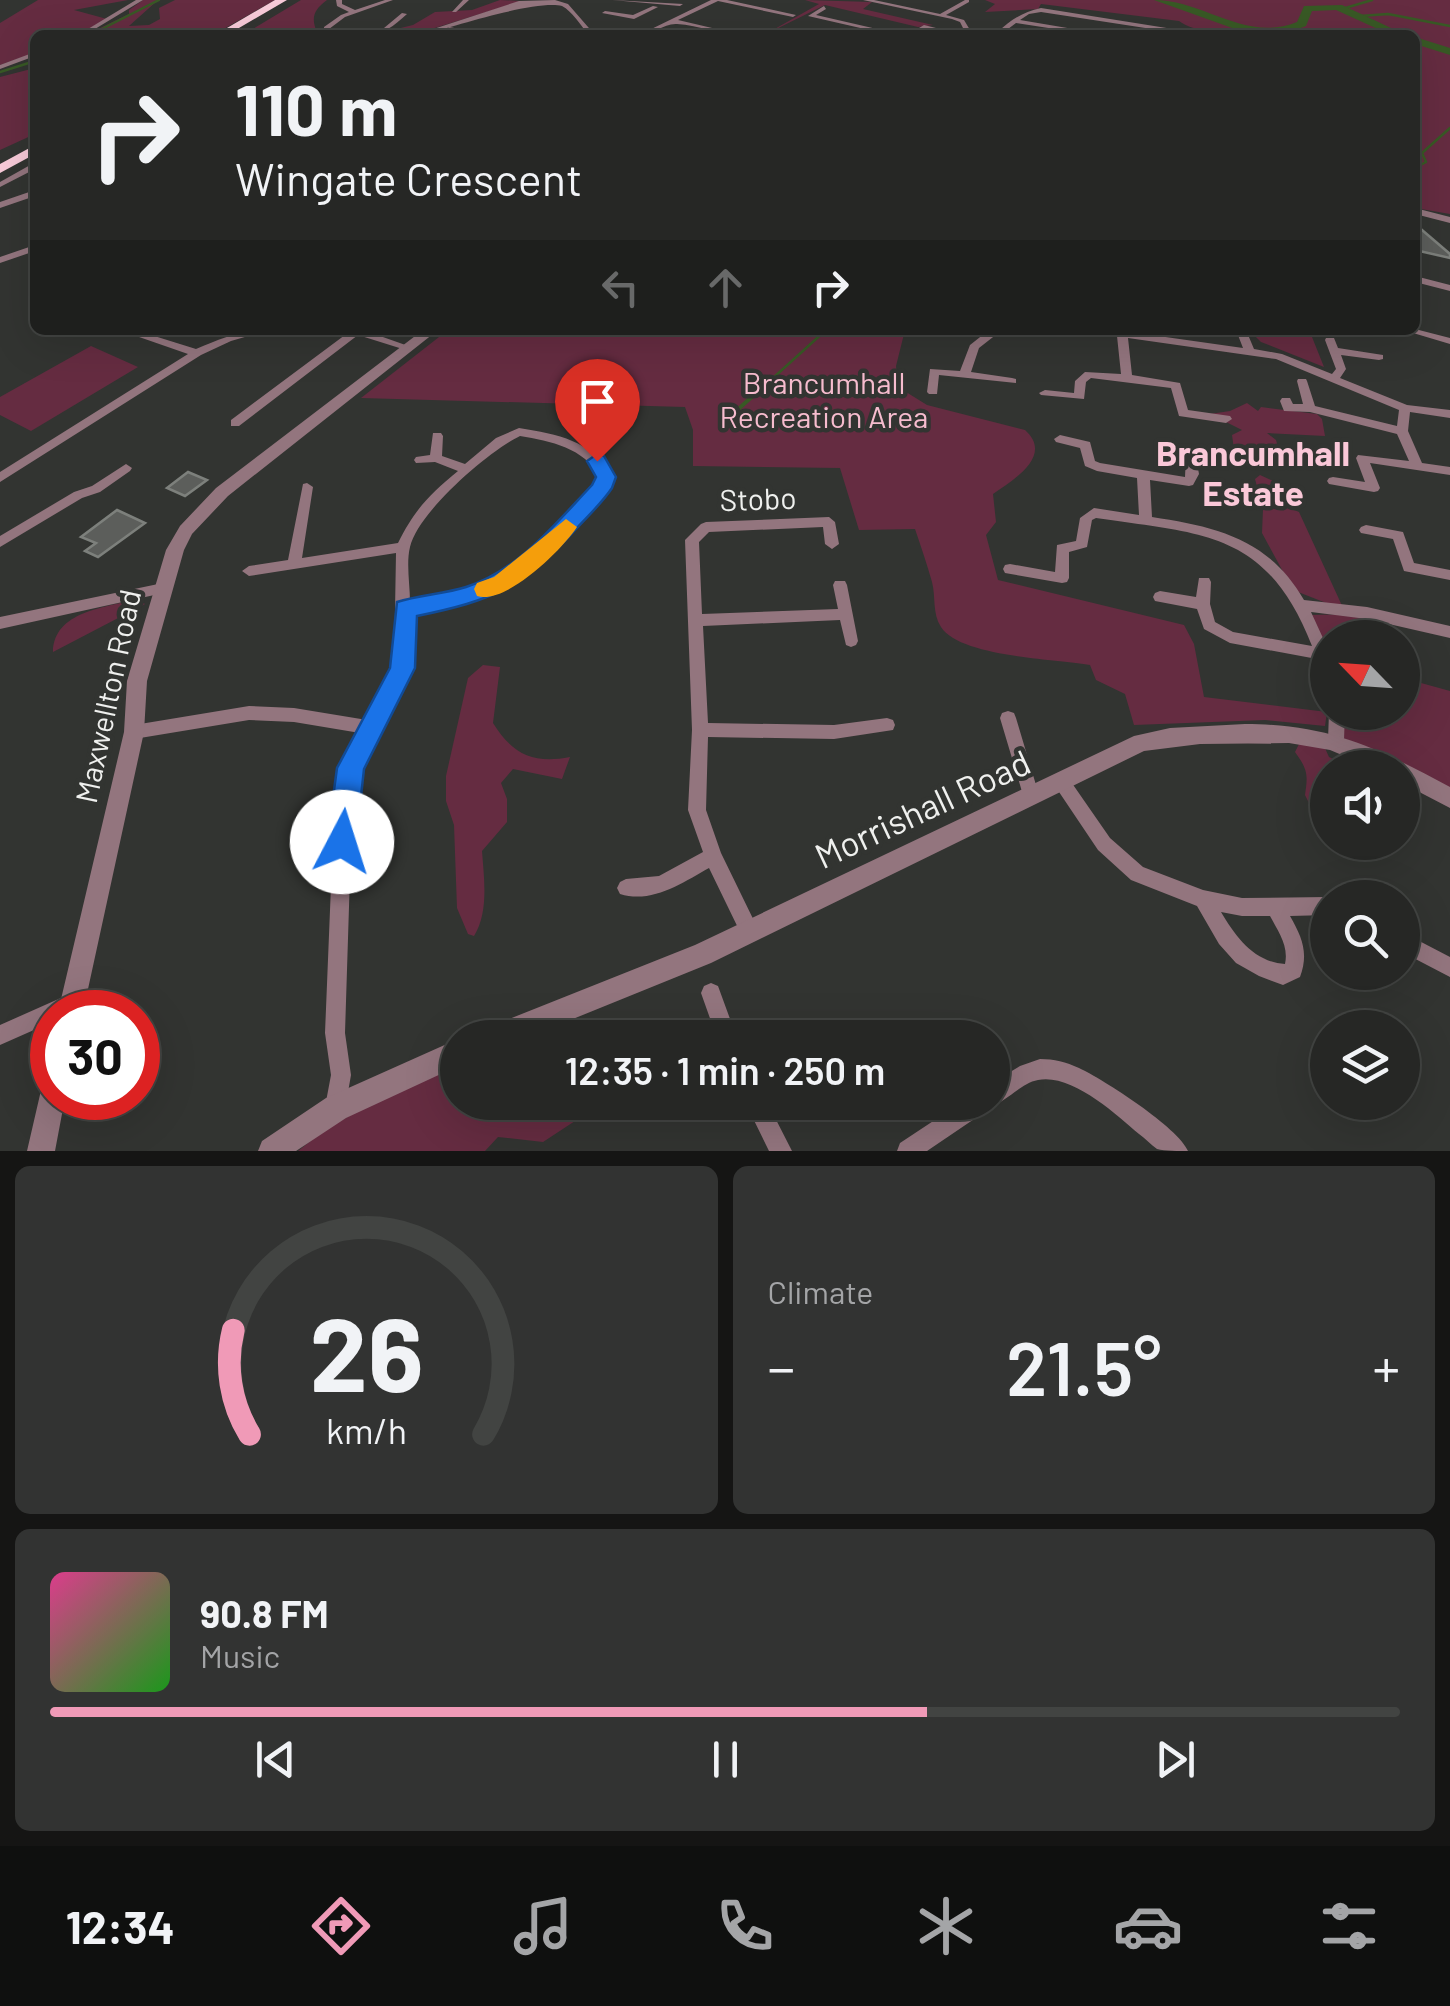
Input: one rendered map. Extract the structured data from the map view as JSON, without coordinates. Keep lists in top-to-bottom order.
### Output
{
  "streets": {
    "street": ["Stobo", "Maxwellton Road", "Morrishall Road"]
  },
  "crossings": [
    ["Stobo", "Morrishall Road"]
  ],
  "districts": ["Brancumhall Estate"],
  "parks": ["Brancumhall Recreation Area"],
  "north": "top left",
  "page": {
    "turn": ["110 m", "Wingate Crescent"],
    "limit": "30",
    "trip": "12:35 · 1 min · 250 m",
    "tile": "Climate",
    "heat": ["−", "21.5°", "+"],
    "song": ["90.8 FM", "Music"],
    "tabs": "12:34",
    "gauge": ["26", "km/h"]
  }
}
